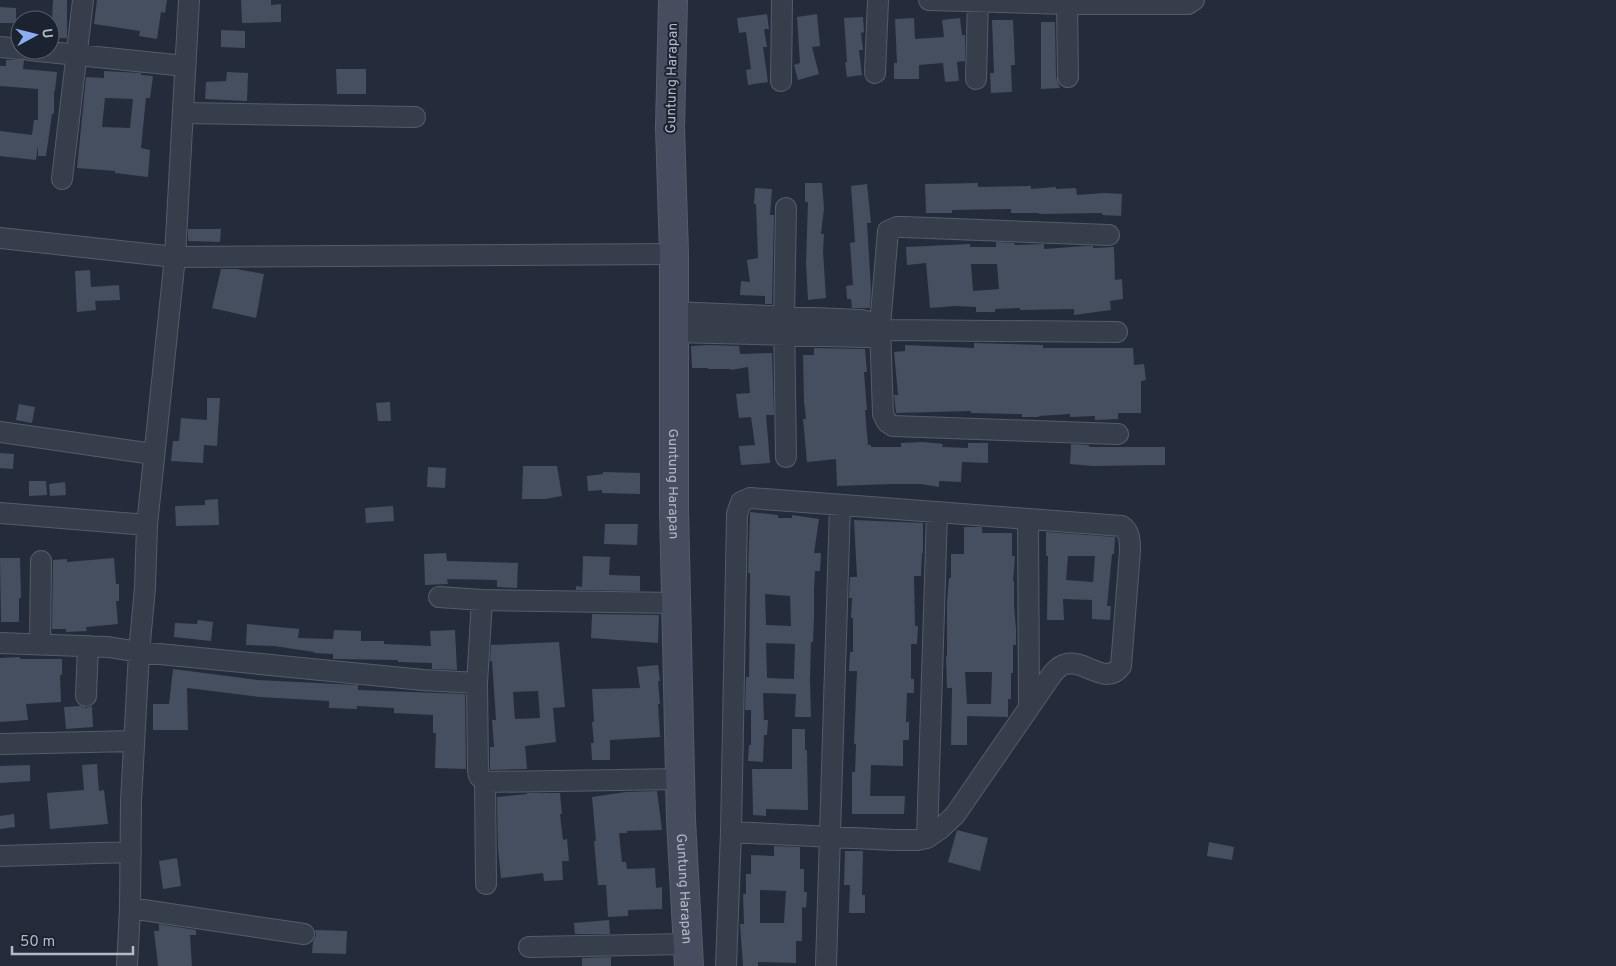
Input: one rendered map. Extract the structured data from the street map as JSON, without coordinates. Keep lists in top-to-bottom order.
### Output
{
  "streets": {
    "street": ["Guntung Harapan"]
  },
  "scale_bar": "50 m",
  "north": "right"
}
